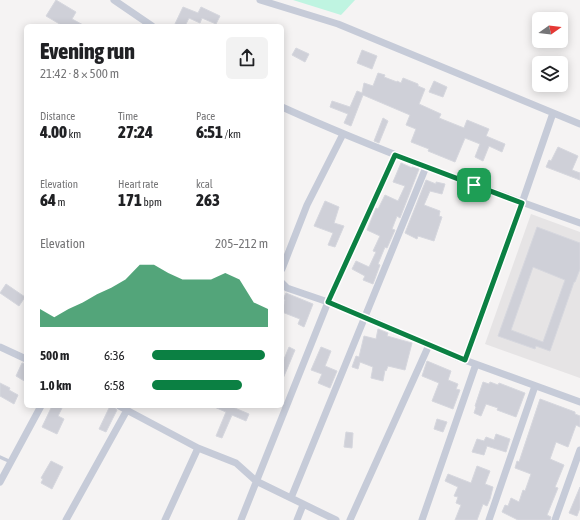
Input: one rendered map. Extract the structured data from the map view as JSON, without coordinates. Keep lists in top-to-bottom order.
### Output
{
  "north": "right",
  "page": {
    "heading": ["Evening run", "21:42 · 8 × 500 m"],
    "stats": [
      ["Distance", "4.00 km"],
      ["Time", "27:24"],
      ["Pace", "6:51 /km"],
      ["Elevation", "64 m"],
      ["Heart rate", "171 bpm"],
      ["kcal", "263"]
    ],
    "chart": ["Elevation", "205–212 m"],
    "list": [
      {
        "name": "500 m",
        "note": "6:36"
      },
      {
        "name": "1.0 km",
        "note": "6:58"
      }
    ]
  }
}
